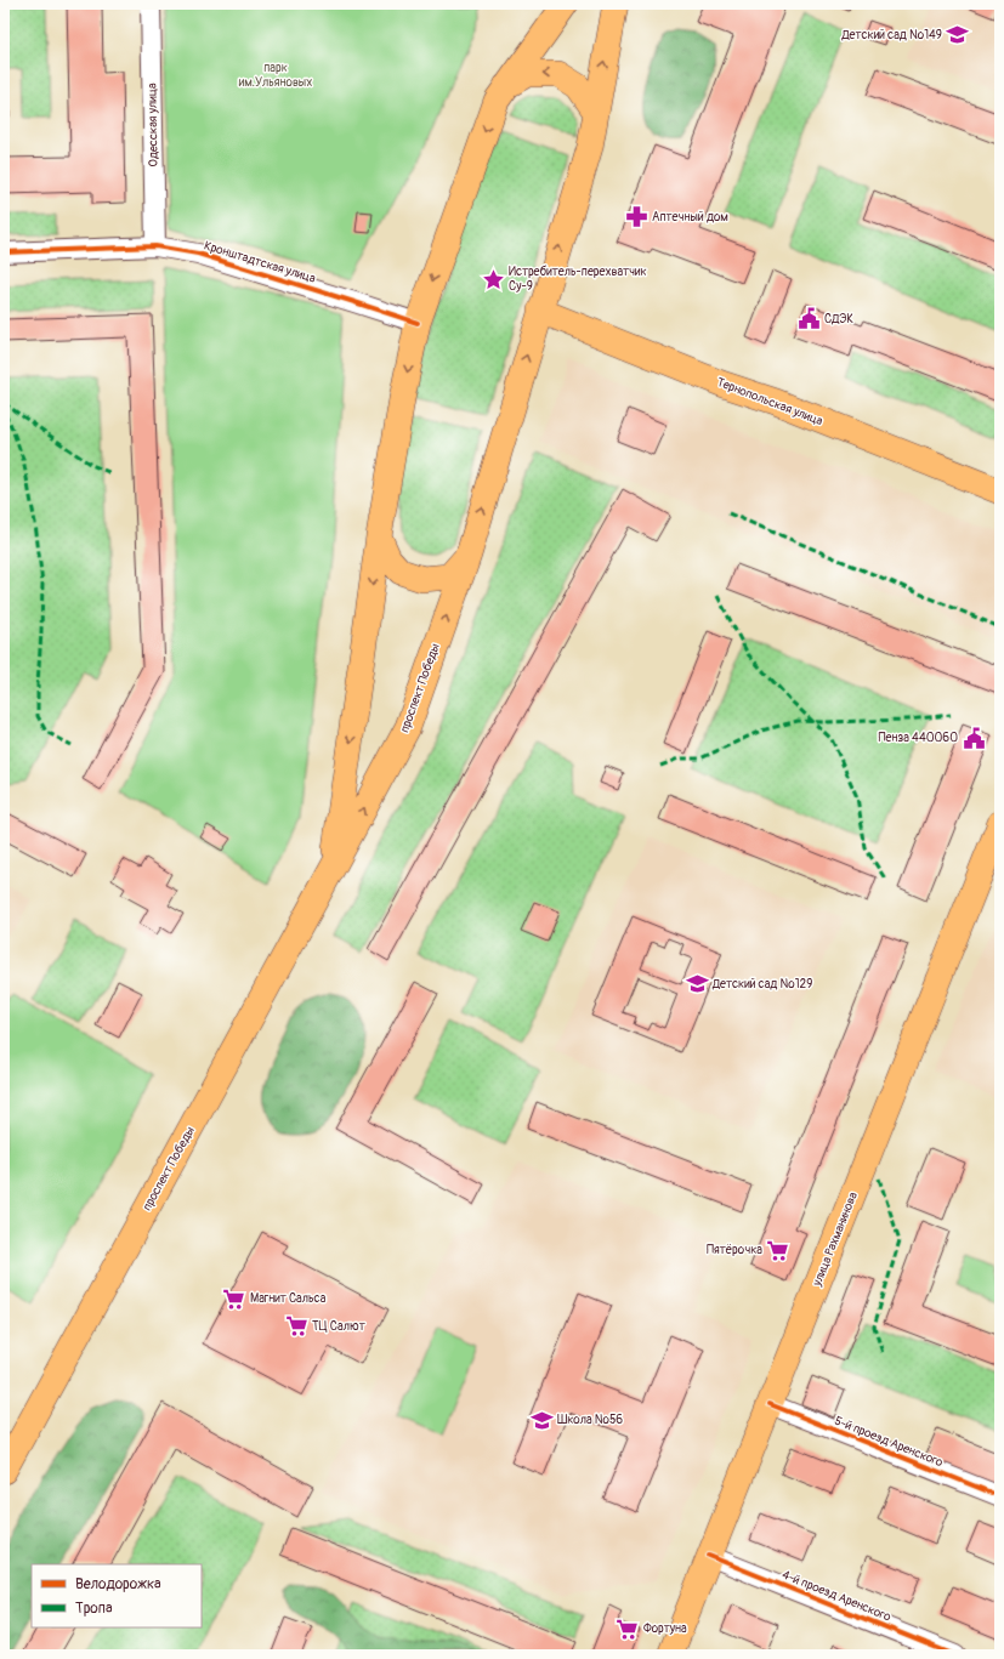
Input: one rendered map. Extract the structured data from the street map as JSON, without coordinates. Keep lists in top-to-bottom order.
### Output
{
  "streets": {
    "main road": ["Тернопольская улица", "проспект Победы", "улица Рахманинова"],
    "street": [
      "Одесская улица",
      "Кронштадтская улица",
      "5-й проезд Аренского",
      "4-й проезд Аренского"
    ]
  },
  "crossings": [
    ["Одесская улица", "Кронштадтская улица"],
    ["Кронштадтская улица", "проспект Победы"],
    ["Тернопольская улица", "проспект Победы"],
    ["улица Рахманинова", "5-й проезд Аренского"],
    ["улица Рахманинова", "4-й проезд Аренского"]
  ],
  "parks": ["парк им.Ульяновых"],
  "places": {
    "school or university": ["Детский сад №149", "Детский сад №129", "Школа №56"],
    "pharmacy": ["Аптечный дом"],
    "place": ["Истребитель-перехватчик Су-9"],
    "public building": ["СДЭК", "Пенза 440060"],
    "supermarket": [
      "Пятёрочка",
      "Магнит Сальса",
      "ТЦ Салют",
      "Фортуна"
    ]
  },
  "legend": ["Велодорожка", "Тропа"]
}
